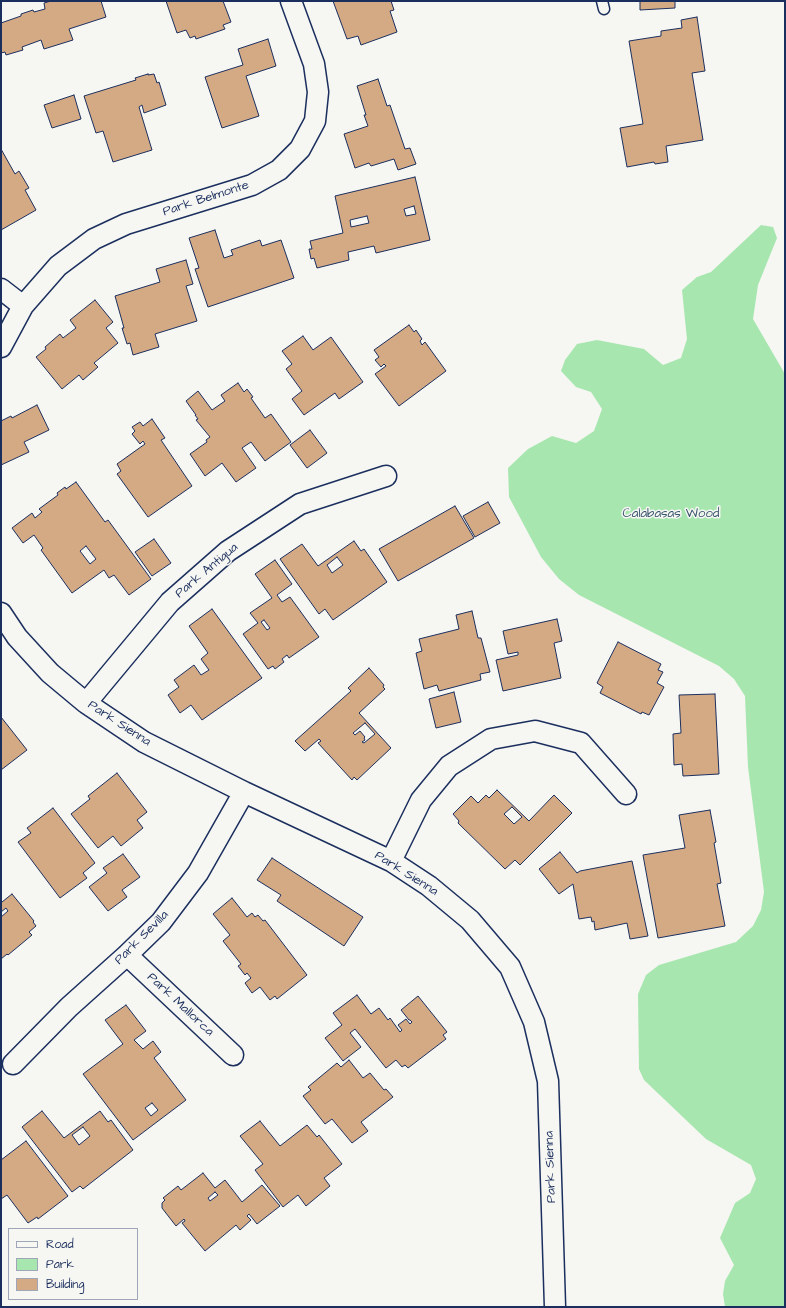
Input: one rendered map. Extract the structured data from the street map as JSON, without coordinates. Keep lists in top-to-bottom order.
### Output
{
  "streets": {
    "street": [
      "Park Belmonte",
      "Park Antigua",
      "Park Sienna",
      "Park Sevilla",
      "Park Mallorca"
    ]
  },
  "crossings": [
    ["Park Antigua", "Park Sienna"],
    ["Park Sienna", "Park Sevilla"],
    ["Park Sevilla", "Park Mallorca"]
  ],
  "parks": ["Calabasas Wood"],
  "legend": ["Road", "Park", "Building"]
}
